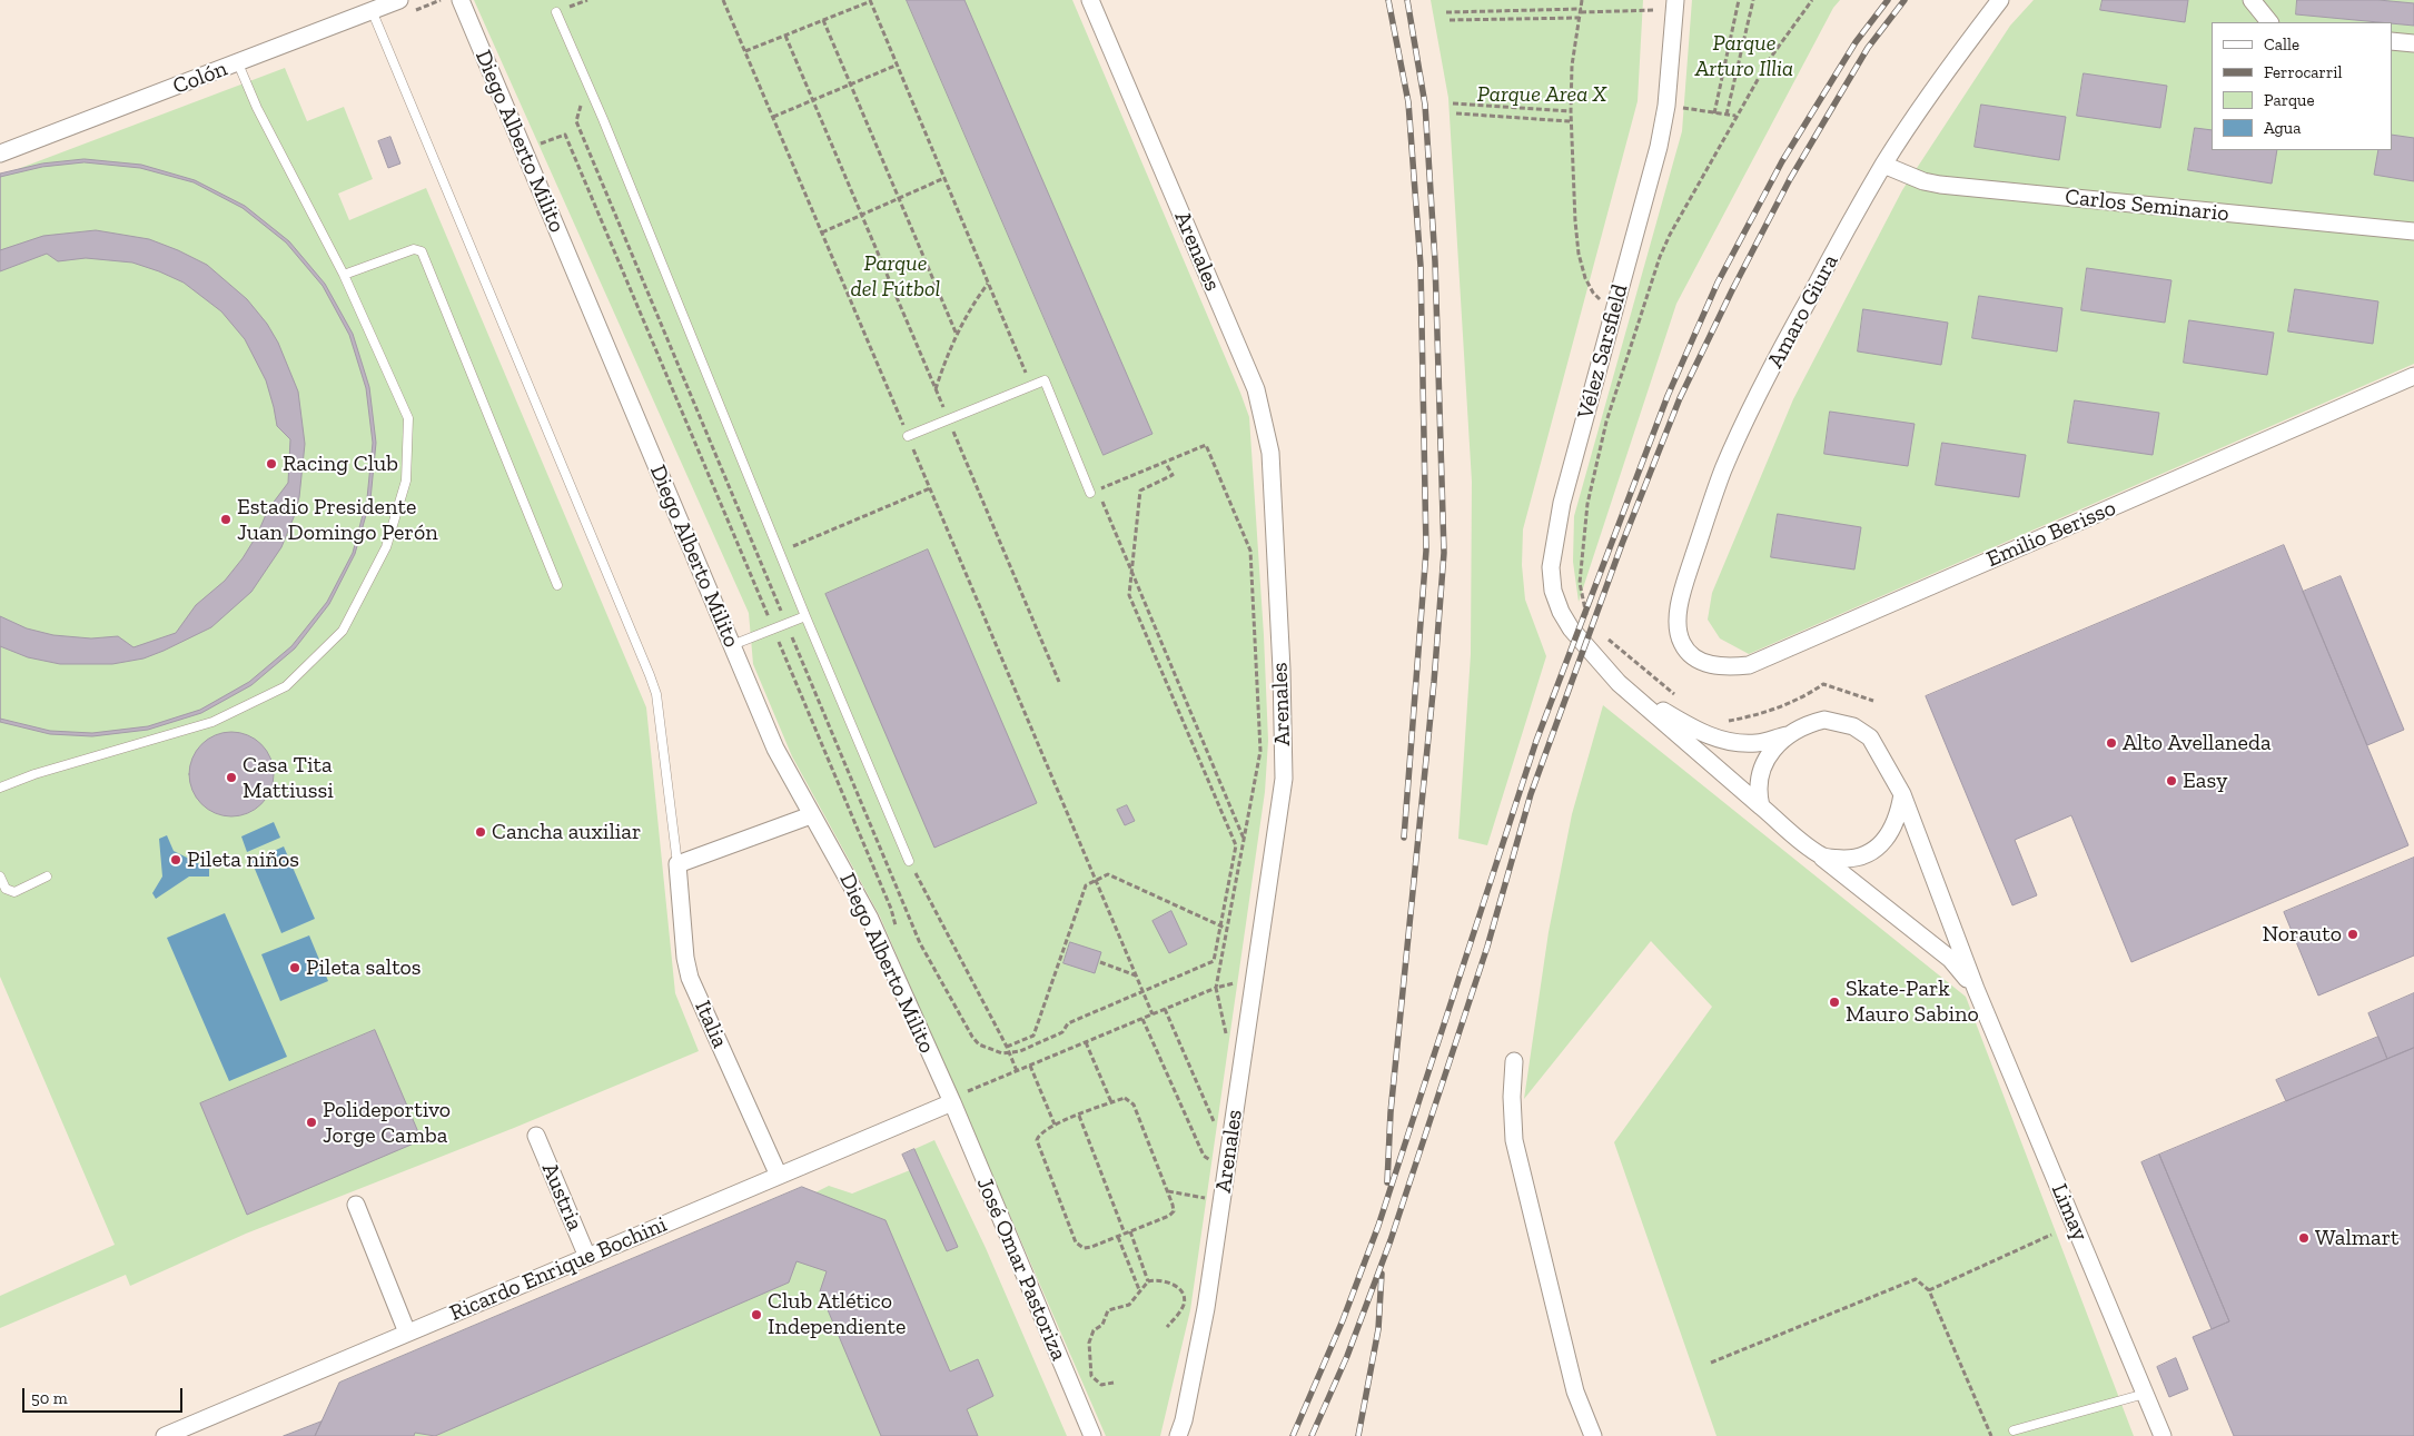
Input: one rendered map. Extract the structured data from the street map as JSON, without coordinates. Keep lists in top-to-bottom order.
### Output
{
  "streets": {
    "street": [
      "Colón",
      "Diego Alberto Milito",
      "Carlos Seminario",
      "Arenales",
      "Amaro Giura",
      "Vélez Sarsfield",
      "Emilio Berisso",
      "Italia",
      "Austria",
      "Limay",
      "Ricardo Enrique Bochini",
      "José Omar Pastoriza"
    ]
  },
  "crossings": [
    ["Diego Alberto Milito", "Ricardo Enrique Bochini"],
    ["Diego Alberto Milito", "José Omar Pastoriza"],
    ["Carlos Seminario", "Amaro Giura"],
    ["Amaro Giura", "Emilio Berisso"],
    ["Vélez Sarsfield", "Limay"],
    ["Italia", "Ricardo Enrique Bochini"],
    ["Austria", "Ricardo Enrique Bochini"],
    ["Ricardo Enrique Bochini", "José Omar Pastoriza"]
  ],
  "parks": ["Parque Arturo Illia", "Parque Area X", "Parque del Fútbol"],
  "places": [
    "Racing Club",
    "Estadio Presidente Juan Domingo Perón",
    "Alto Avellaneda",
    "Casa Tita Mattiussi",
    "Easy",
    "Cancha auxiliar",
    "Pileta niños",
    "Norauto",
    "Pileta saltos",
    "Skate-Park Mauro Sabino",
    "Polideportivo Jorge Camba",
    "Walmart",
    "Club Atlético Independiente"
  ],
  "legend": [
    "Calle",
    "Ferrocarril",
    "Parque",
    "Agua"
  ],
  "scale_bar": "50 m"
}
